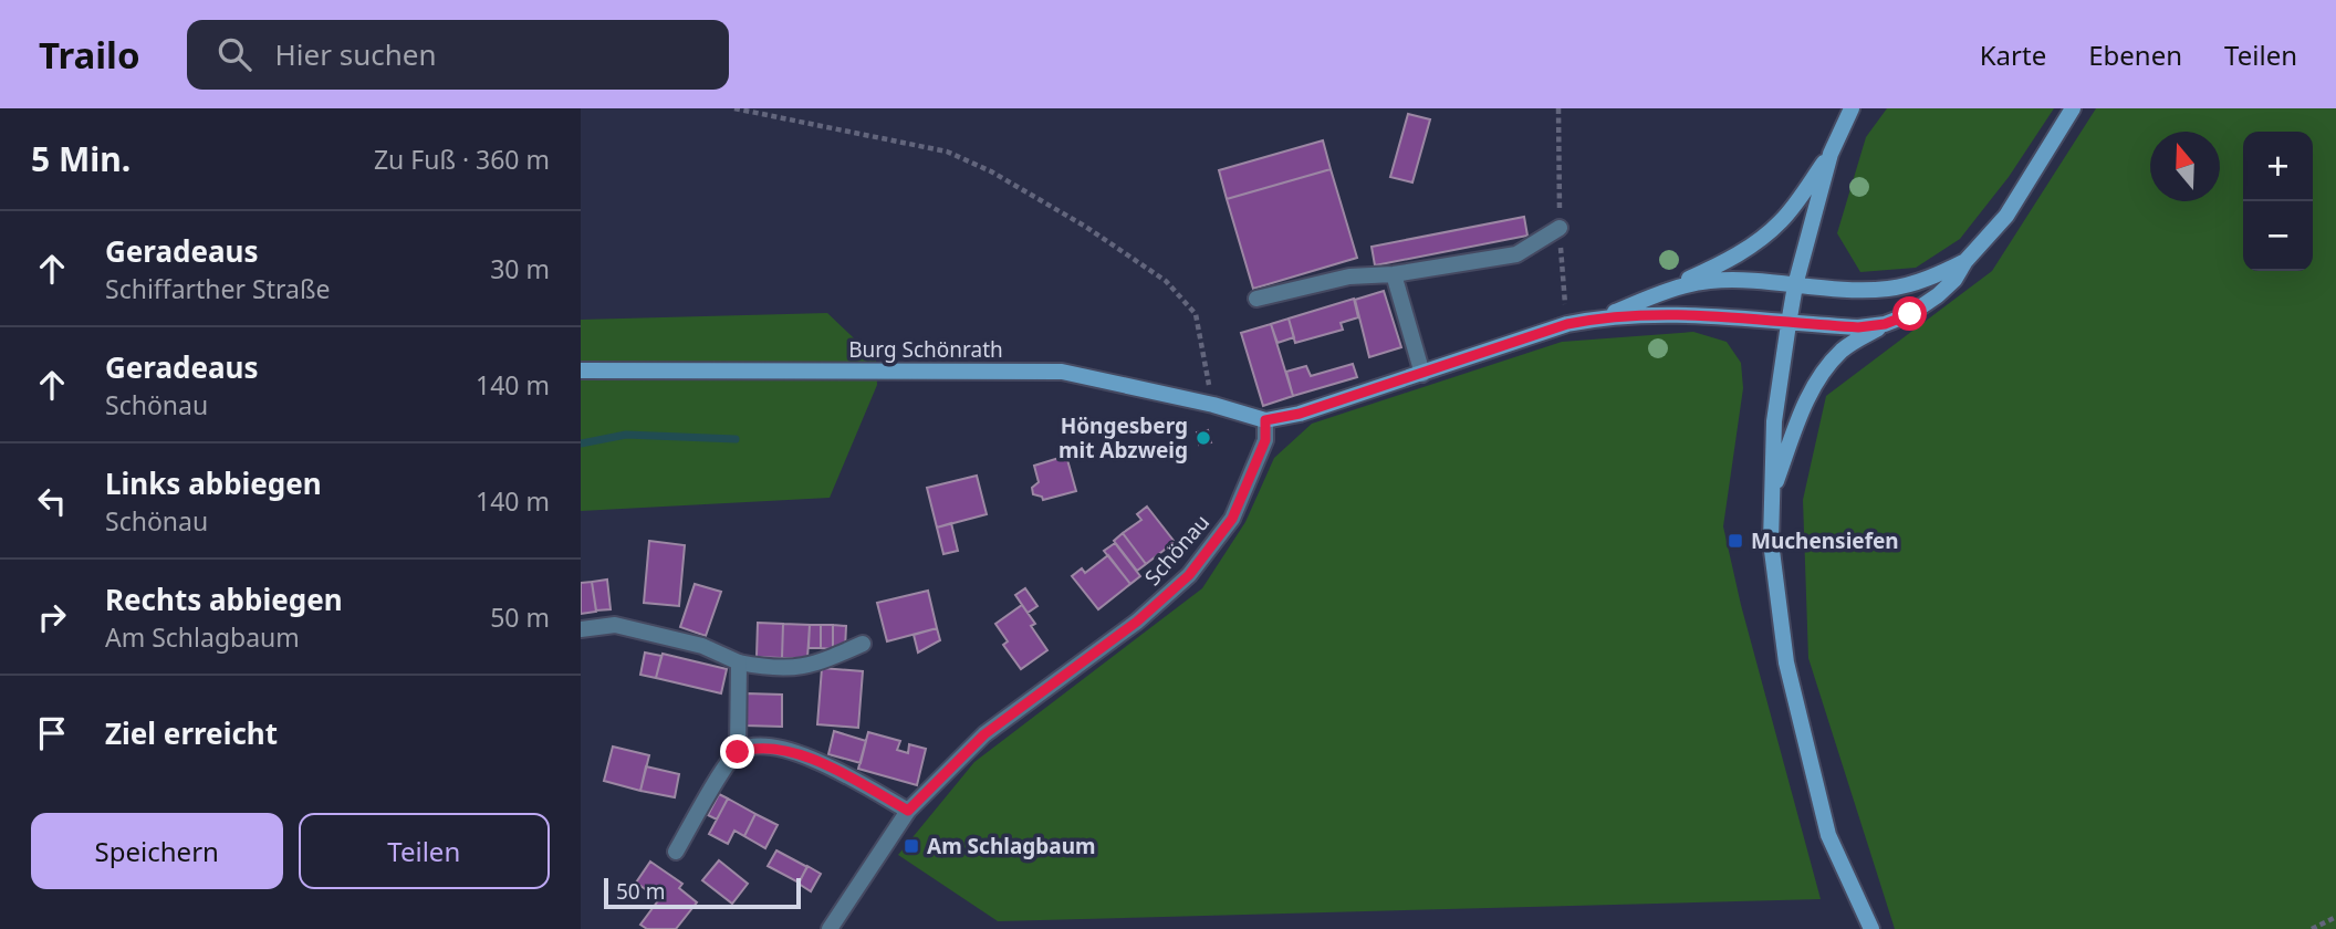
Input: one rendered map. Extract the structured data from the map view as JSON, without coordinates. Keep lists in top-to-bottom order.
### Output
{
  "streets": {
    "street": ["Burg Schönrath", "Schönau"]
  },
  "crossings": [
    ["Burg Schönrath", "Schönau"]
  ],
  "places": {
    "other": ["Höngesberg mit Abzweig"],
    "transit": ["Muchensiefen", "Am Schlagbaum"]
  },
  "scale_bar": "50 m",
  "north": "top",
  "page": {
    "header": "Trailo",
    "search": "Hier suchen",
    "nav": ["Karte", "Ebenen", "Teilen"],
    "heading": ["5 Min.", "Zu Fuß · 360 m"],
    "map_buttons": ["+", "−"],
    "list": [
      ["Geradeaus", "Schiffarther Straße", "30 m"],
      ["Geradeaus", "Schönau", "140 m"],
      ["Links abbiegen", "Schönau", "140 m"],
      ["Rechts abbiegen", "Am Schlagbaum", "50 m"],
      "Ziel erreicht"
    ],
    "buttons": ["Speichern", "Teilen"],
    "scale": "50 m"
  }
}
